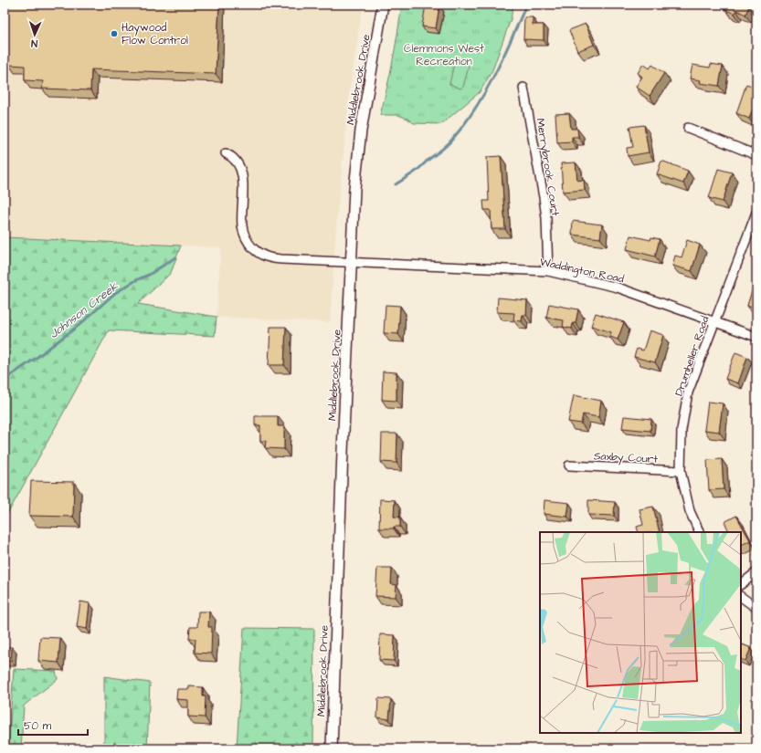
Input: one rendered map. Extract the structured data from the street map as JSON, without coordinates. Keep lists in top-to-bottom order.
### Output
{
  "streets": {
    "street": [
      "Middlebrook Drive",
      "Merrybrook Court",
      "Waddington Road",
      "Drumheller Road",
      "Saxby Court"
    ]
  },
  "crossings": [
    ["Middlebrook Drive", "Waddington Road"],
    ["Merrybrook Court", "Waddington Road"],
    ["Waddington Road", "Drumheller Road"],
    ["Drumheller Road", "Saxby Court"]
  ],
  "water": ["Johnson Creek"],
  "parks": ["Clemmons West Recreation"],
  "places": ["Haywood Flow Control"],
  "scale_bar": "50 m",
  "north": "bottom"
}
